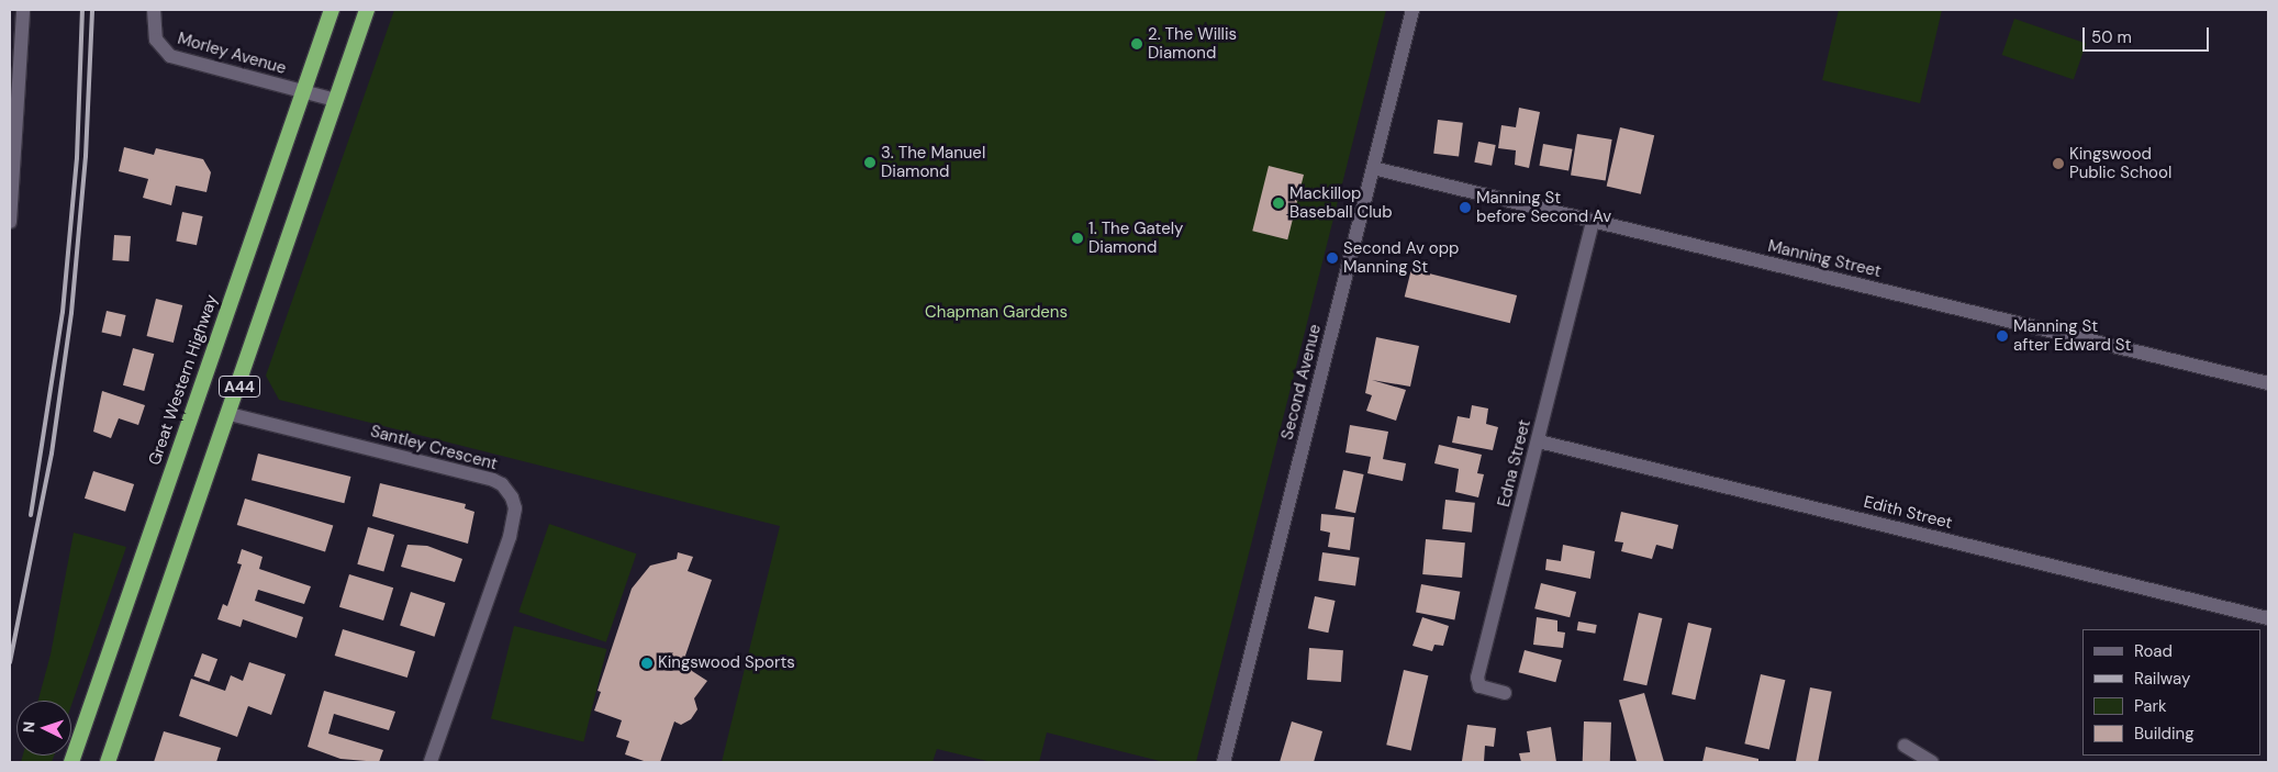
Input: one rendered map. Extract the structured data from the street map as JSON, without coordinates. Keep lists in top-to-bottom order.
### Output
{
  "streets": {
    "highway": ["Great Western Highway", "A44"],
    "street": [
      "Morley Avenue",
      "Manning Street",
      "Second Avenue",
      "Santley Crescent",
      "Edna Street",
      "Edith Street"
    ]
  },
  "crossings": [
    ["Morley Avenue", "Great Western Highway"],
    ["Morley Avenue", "A44"],
    ["Manning Street", "Second Avenue"],
    ["Manning Street", "Edna Street"],
    ["A44", "Santley Crescent"],
    ["Edna Street", "Edith Street"]
  ],
  "parks": ["Chapman Gardens"],
  "places": [
    "2. The Willis Diamond",
    "3. The Manuel Diamond",
    "Kingswood Public School",
    "Mackillop Baseball Club",
    "Manning St before Second Av",
    "1. The Gately Diamond",
    "Second Av opp Manning St",
    "Manning St after Edward St",
    "Kingswood Sports"
  ],
  "legend": [
    "Road",
    "Railway",
    "Park",
    "Building"
  ],
  "scale_bar": "50 m",
  "north": "left"
}
